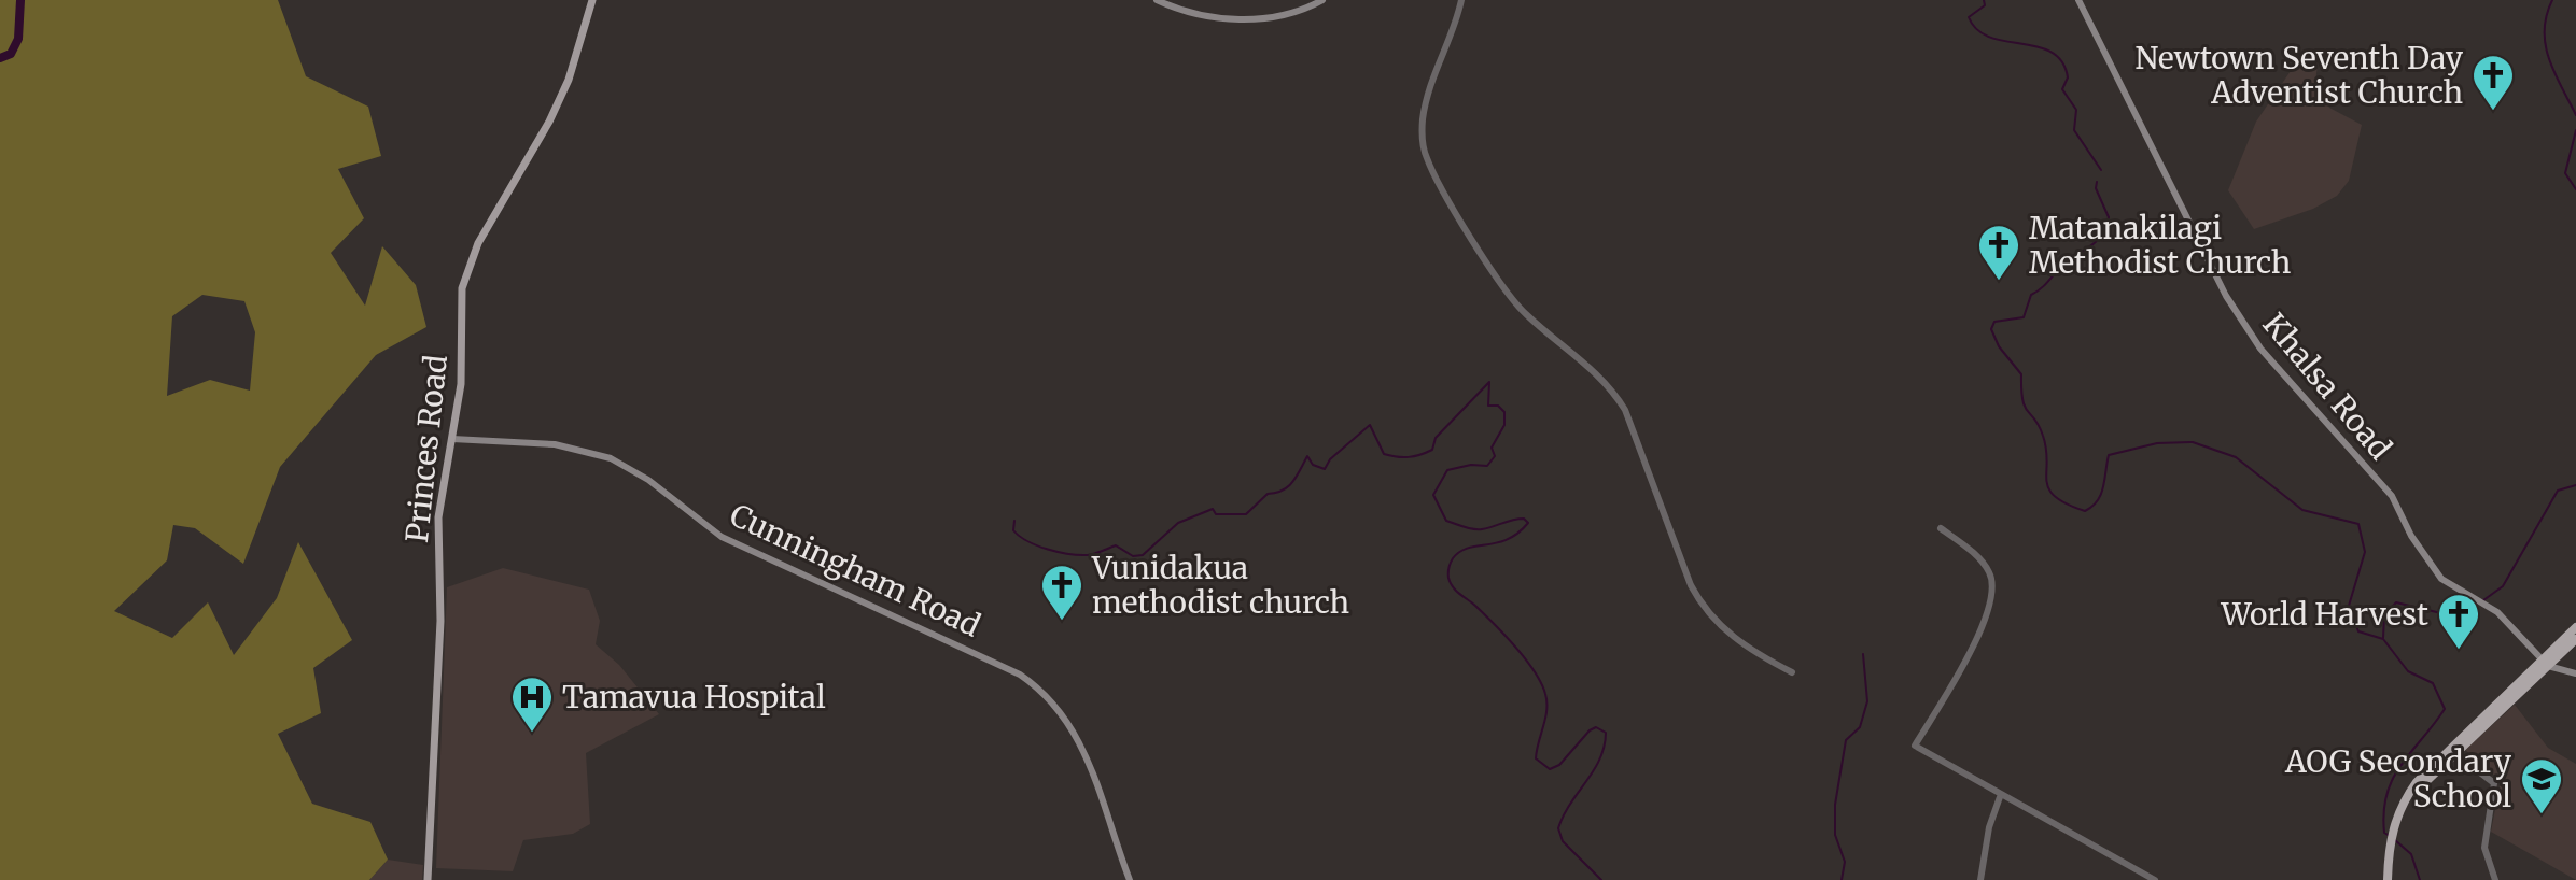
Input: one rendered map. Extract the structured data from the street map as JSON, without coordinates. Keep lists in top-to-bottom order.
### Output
{
  "streets": {
    "main road": ["Khalsa Road", "Princes Road", "Cunningham Road"]
  },
  "crossings": [
    ["Princes Road", "Cunningham Road"]
  ],
  "places": {
    "church": [
      "Newtown Seventh Day Adventist Church",
      "Matanakilagi Methodist Church",
      "Vunidakua methodist church",
      "World Harvest"
    ],
    "hospital": ["Tamavua Hospital"],
    "school or university": ["AOG Secondary School"]
  }
}
